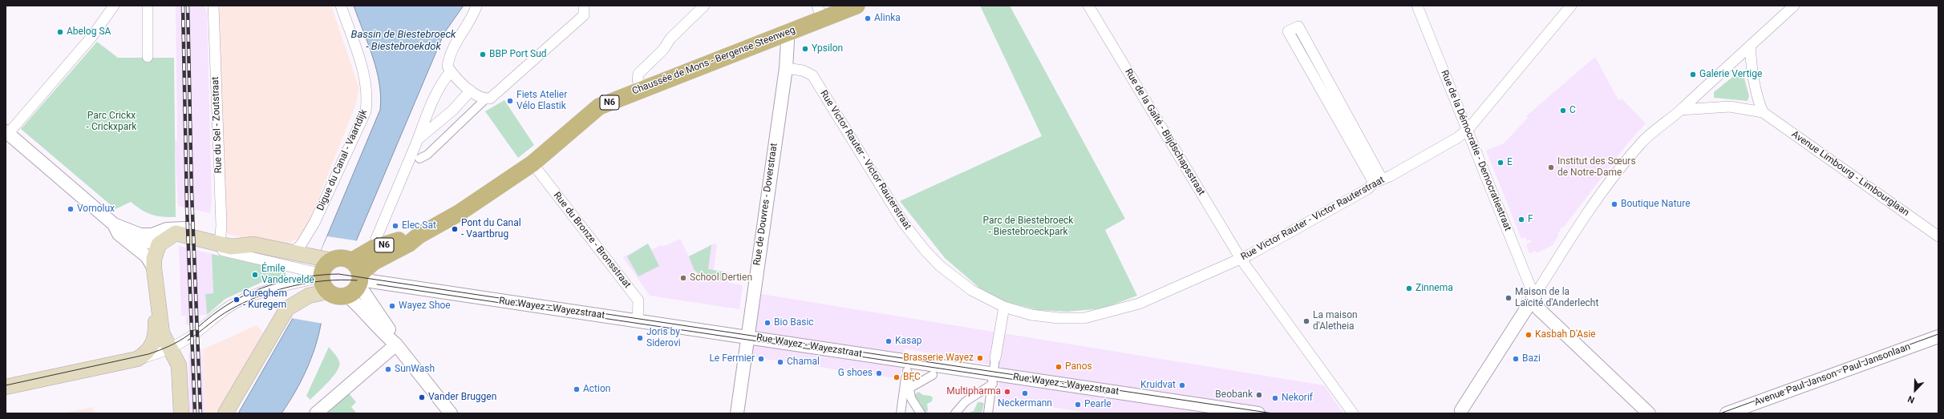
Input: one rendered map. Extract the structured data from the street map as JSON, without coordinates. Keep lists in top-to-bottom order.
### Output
{
  "streets": {
    "main road": ["Chaussée de Mons - Bergense Steenweg", "N6"],
    "street": [
      "Rue du Sel - Zoutstraat",
      "Rue de la Gaîté - Blijdschapsstraat",
      "Rue de la Démocratie - Democratiestraat",
      "Digue du Canal - Vaartdijk",
      "Rue Victor Rauter - Victor Rauterstraat",
      "Avenue Limbourg - Limbourglaan",
      "Rue de Douvres - Doverstraat",
      "Rue du Bronze - Bronsstraat",
      "Rue Wayez - Wayezstraat",
      "Avenue Paul Janson - Paul Jansonlaan"
    ]
  },
  "crossings": [
    ["Chaussée de Mons - Bergense Steenweg", "N6"],
    ["Chaussée de Mons - Bergense Steenweg", "Rue de Douvres - Doverstraat"],
    ["Chaussée de Mons - Bergense Steenweg", "Rue du Bronze - Bronsstraat"],
    ["Chaussée de Mons - Bergense Steenweg", "Rue Wayez - Wayezstraat"],
    ["N6", "Rue Wayez - Wayezstraat"],
    ["Rue de la Gaîté - Blijdschapsstraat", "Rue Victor Rauter - Victor Rauterstraat"],
    ["Rue de la Démocratie - Democratiestraat", "Rue Victor Rauter - Victor Rauterstraat"],
    ["Rue Victor Rauter - Victor Rauterstraat", "Rue de Douvres - Doverstraat"],
    ["Rue de Douvres - Doverstraat", "Rue Wayez - Wayezstraat"],
    ["Rue du Bronze - Bronsstraat", "Rue Wayez - Wayezstraat"]
  ],
  "water": ["Bassin de Biestebroeck - Biestebroekdok"],
  "parks": ["Parc Crickx - Crickxpark", "Parc de Biestebroeck - Biestebroeckpark"],
  "places": [
    "Alinka",
    "Abelog SA",
    "Ypsilon",
    "BBP Port Sud",
    "Galerie Vertige",
    "Fiets Atelier Vélo Elastik",
    "C",
    "E",
    "Institut des Sœurs de Notre-Dame",
    "Boutique Nature",
    "Vomolux",
    "F",
    "Elec Sat",
    "Pont du Canal - Vaartbrug",
    "Émile Vandervelde",
    "School Dertien",
    "Zinnema",
    "Maison de la Laïcité d'Anderlecht",
    "Cureghem - Kuregem",
    "Wayez Shoe",
    "La maison d'Aletheia",
    "Bio Basic",
    "Kasbah D'Asie",
    "Joris by Siderovi",
    "Kasap",
    "Brasserie Wayez",
    "Le Fermier",
    "Bazi",
    "Chamal",
    "Panos",
    "SunWash",
    "G shoes",
    "BFC",
    "Kruidvat",
    "Action",
    "Multipharma",
    "Neckermann",
    "Beobank",
    "Vander Bruggen",
    "Nekorif",
    "Pearle"
  ],
  "north": "bottom left"
}
